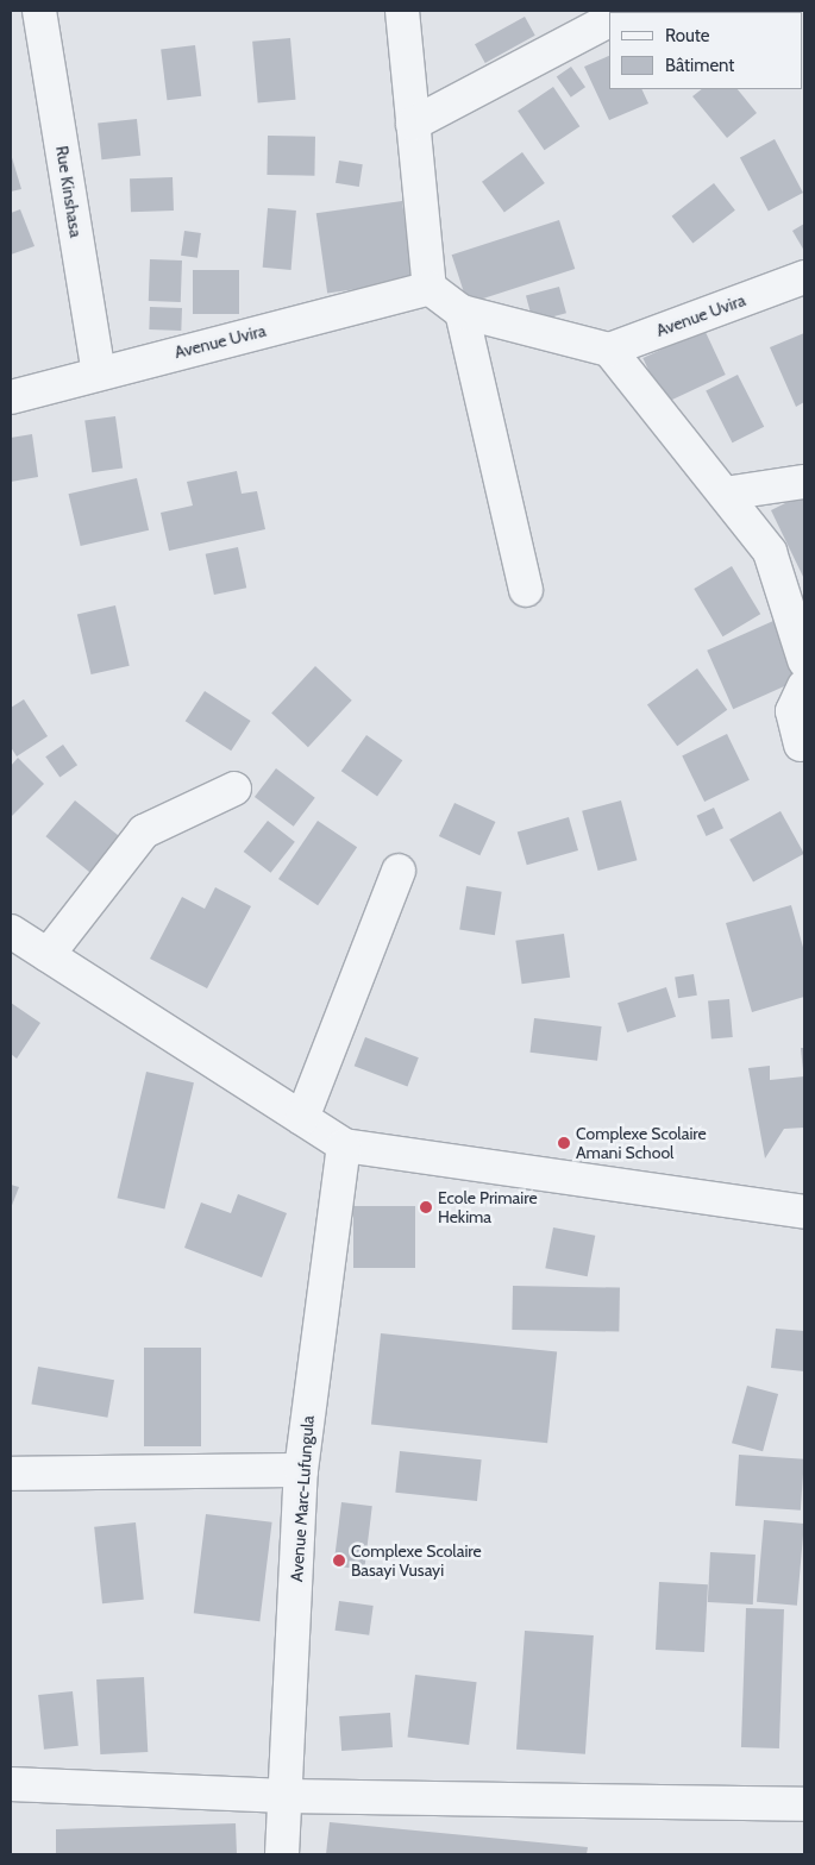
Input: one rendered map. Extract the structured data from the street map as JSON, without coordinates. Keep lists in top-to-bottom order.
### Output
{
  "streets": {
    "street": ["Rue Kinshasa", "Avenue Uvira", "Avenue Marc-Lufungula"]
  },
  "crossings": [
    ["Rue Kinshasa", "Avenue Uvira"]
  ],
  "places": ["Complexe Scolaire Amani School", "Ecole Primaire Hekima", "Complexe Scolaire Basayi Vusayi"],
  "legend": ["Route", "Bâtiment"]
}
